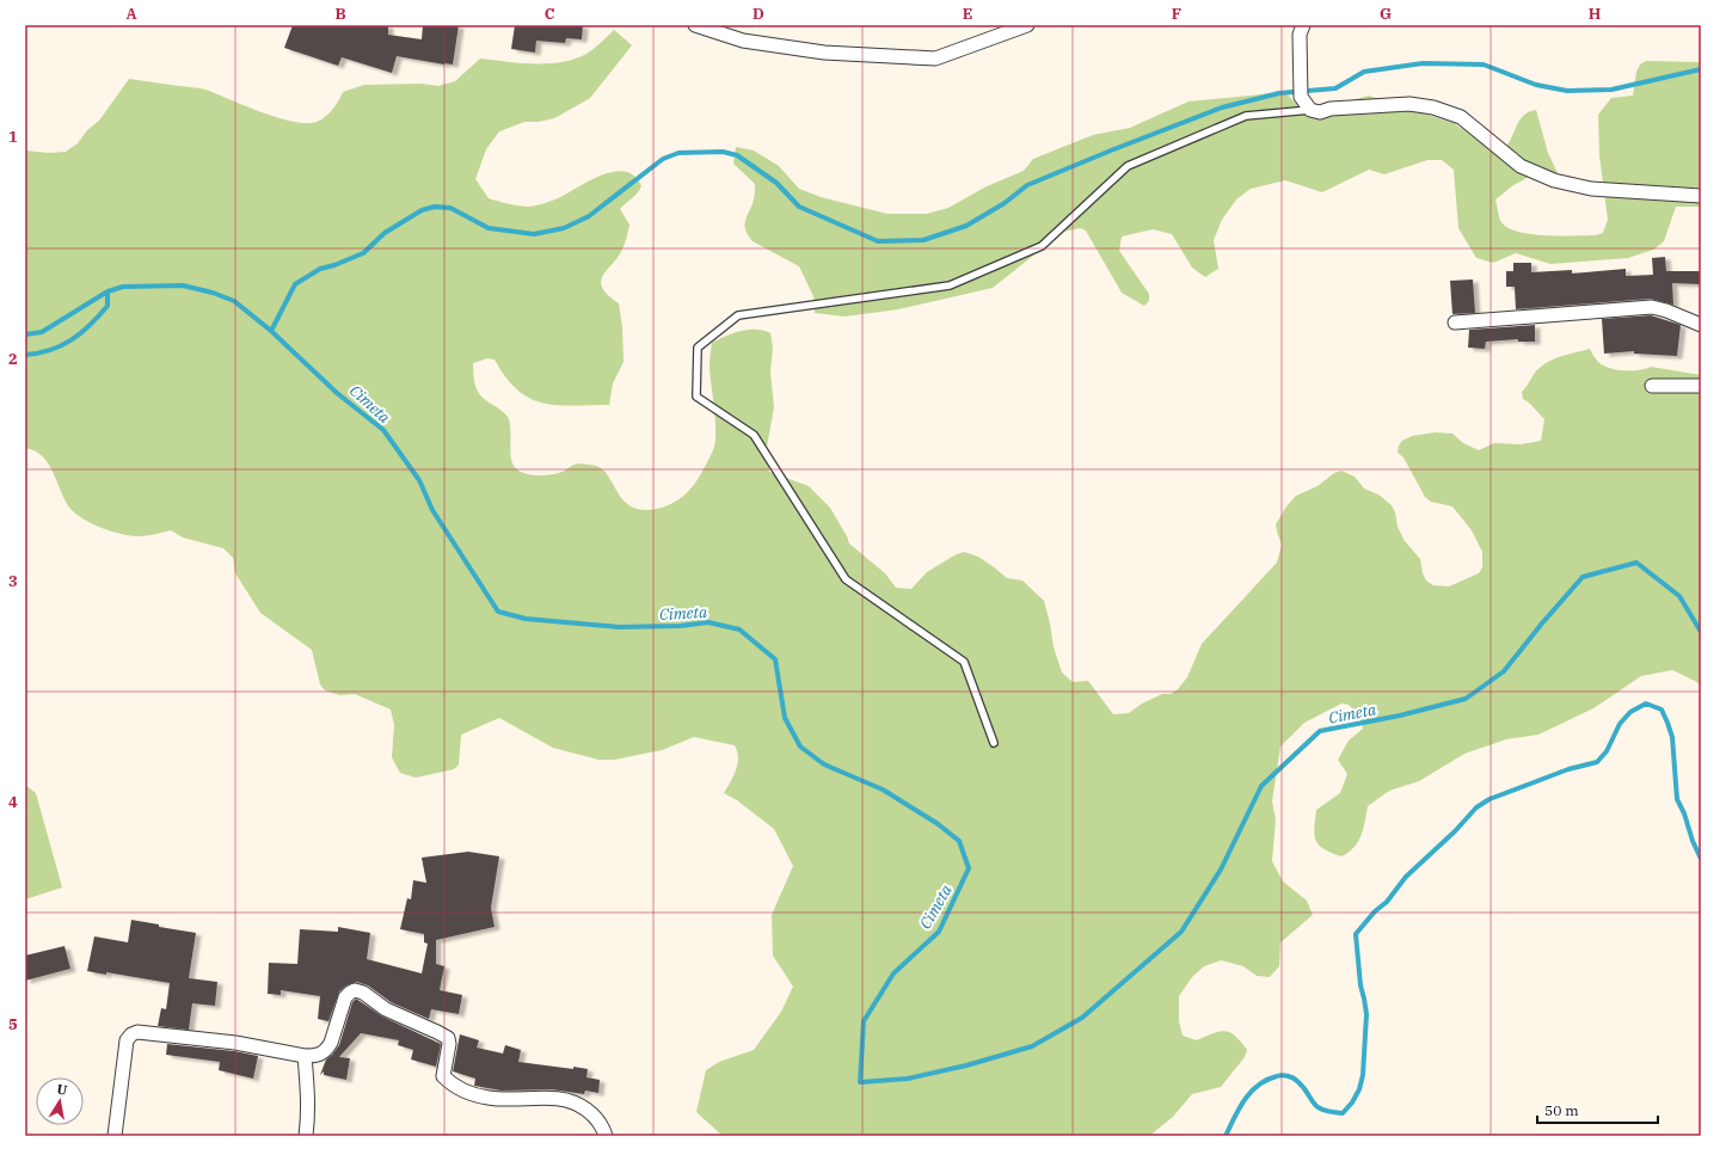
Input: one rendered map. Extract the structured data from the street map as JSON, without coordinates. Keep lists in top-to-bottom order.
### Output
{
  "water": ["Cimeta"],
  "scale_bar": "50 m",
  "north": "top",
  "grid": {
    "columns": [
      "A",
      "B",
      "C",
      "D",
      "E",
      "F",
      "G",
      "H"
    ],
    "rows": [
      "1",
      "2",
      "3",
      "4",
      "5"
    ]
  }
}
